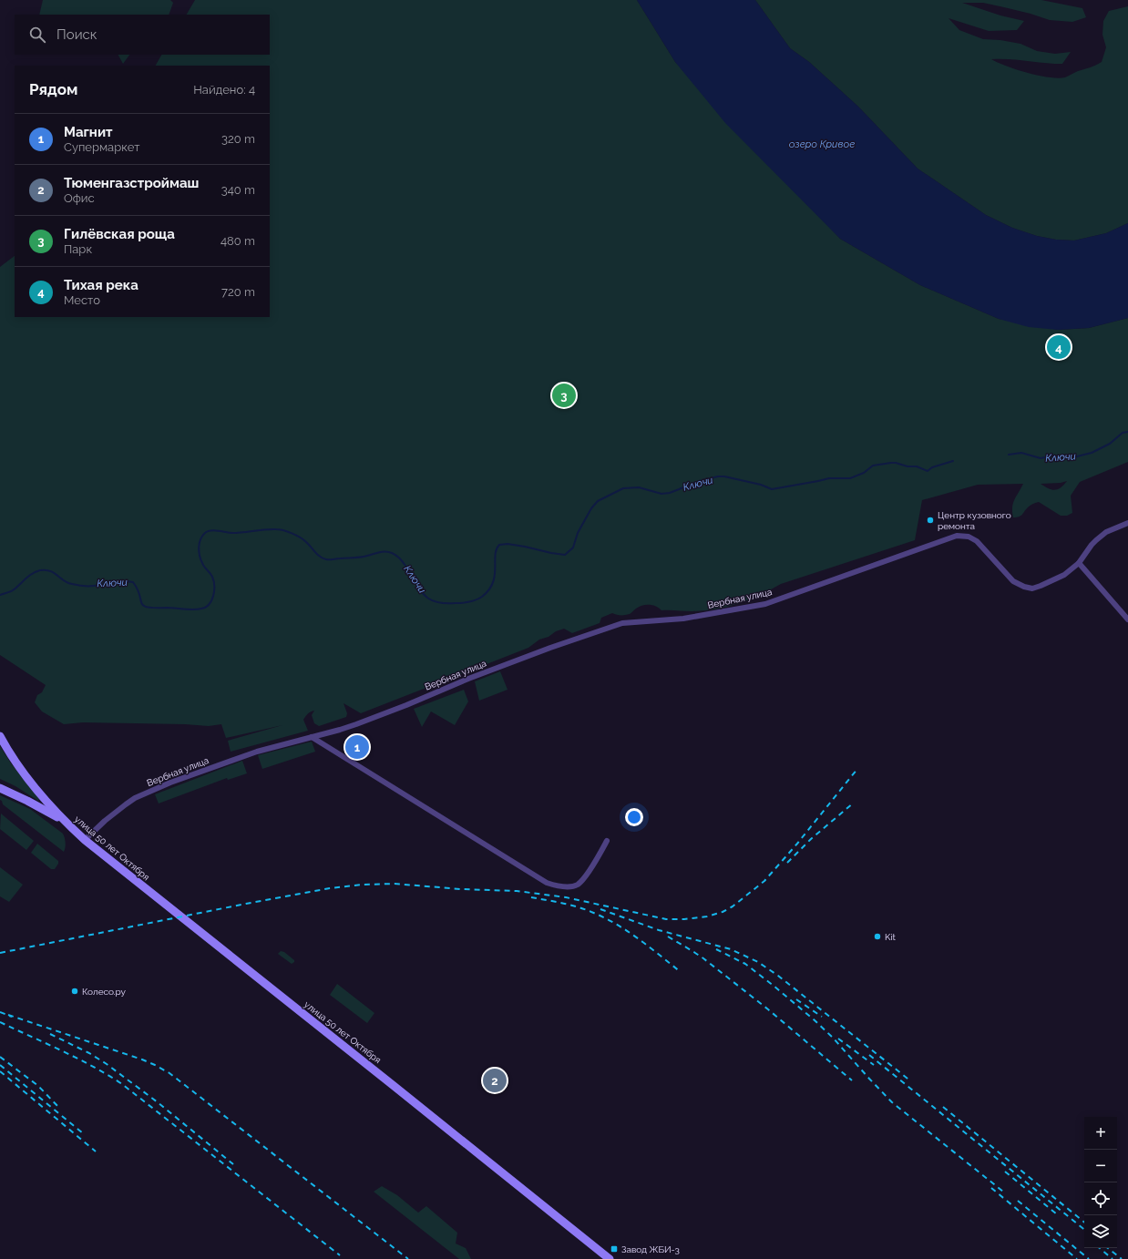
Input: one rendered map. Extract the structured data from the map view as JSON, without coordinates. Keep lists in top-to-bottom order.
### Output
{
  "streets": {
    "main road": ["улица 50 лет Октября"],
    "street": ["Вербная улица"]
  },
  "crossings": [
    ["Вербная улица", "улица 50 лет Октября"]
  ],
  "water": ["озеро Кривое", "Ключи"],
  "places": {
    "other": ["Центр кузовного ремонта", "Kit", "Колесо.ру"],
    "transit": ["Завод ЖБИ-3"]
  },
  "page": {
    "search": "Поиск",
    "heading": ["Рядом", "Найдено: 4"],
    "list": [
      {
        "mark": "1",
        "name": "Магнит",
        "note": "Супермаркет",
        "value": "320 m"
      },
      {
        "mark": "2",
        "name": "Тюменгазстроймаш",
        "note": "Офис",
        "value": "340 m"
      },
      {
        "mark": "3",
        "name": "Гилёвская роща",
        "note": "Парк",
        "value": "480 m"
      },
      {
        "mark": "4",
        "name": "Тихая река",
        "note": "Место",
        "value": "720 m"
      }
    ],
    "pins": [
      "4",
      "3",
      "1",
      "2"
    ],
    "map_buttons": ["+", "−"]
  }
}
